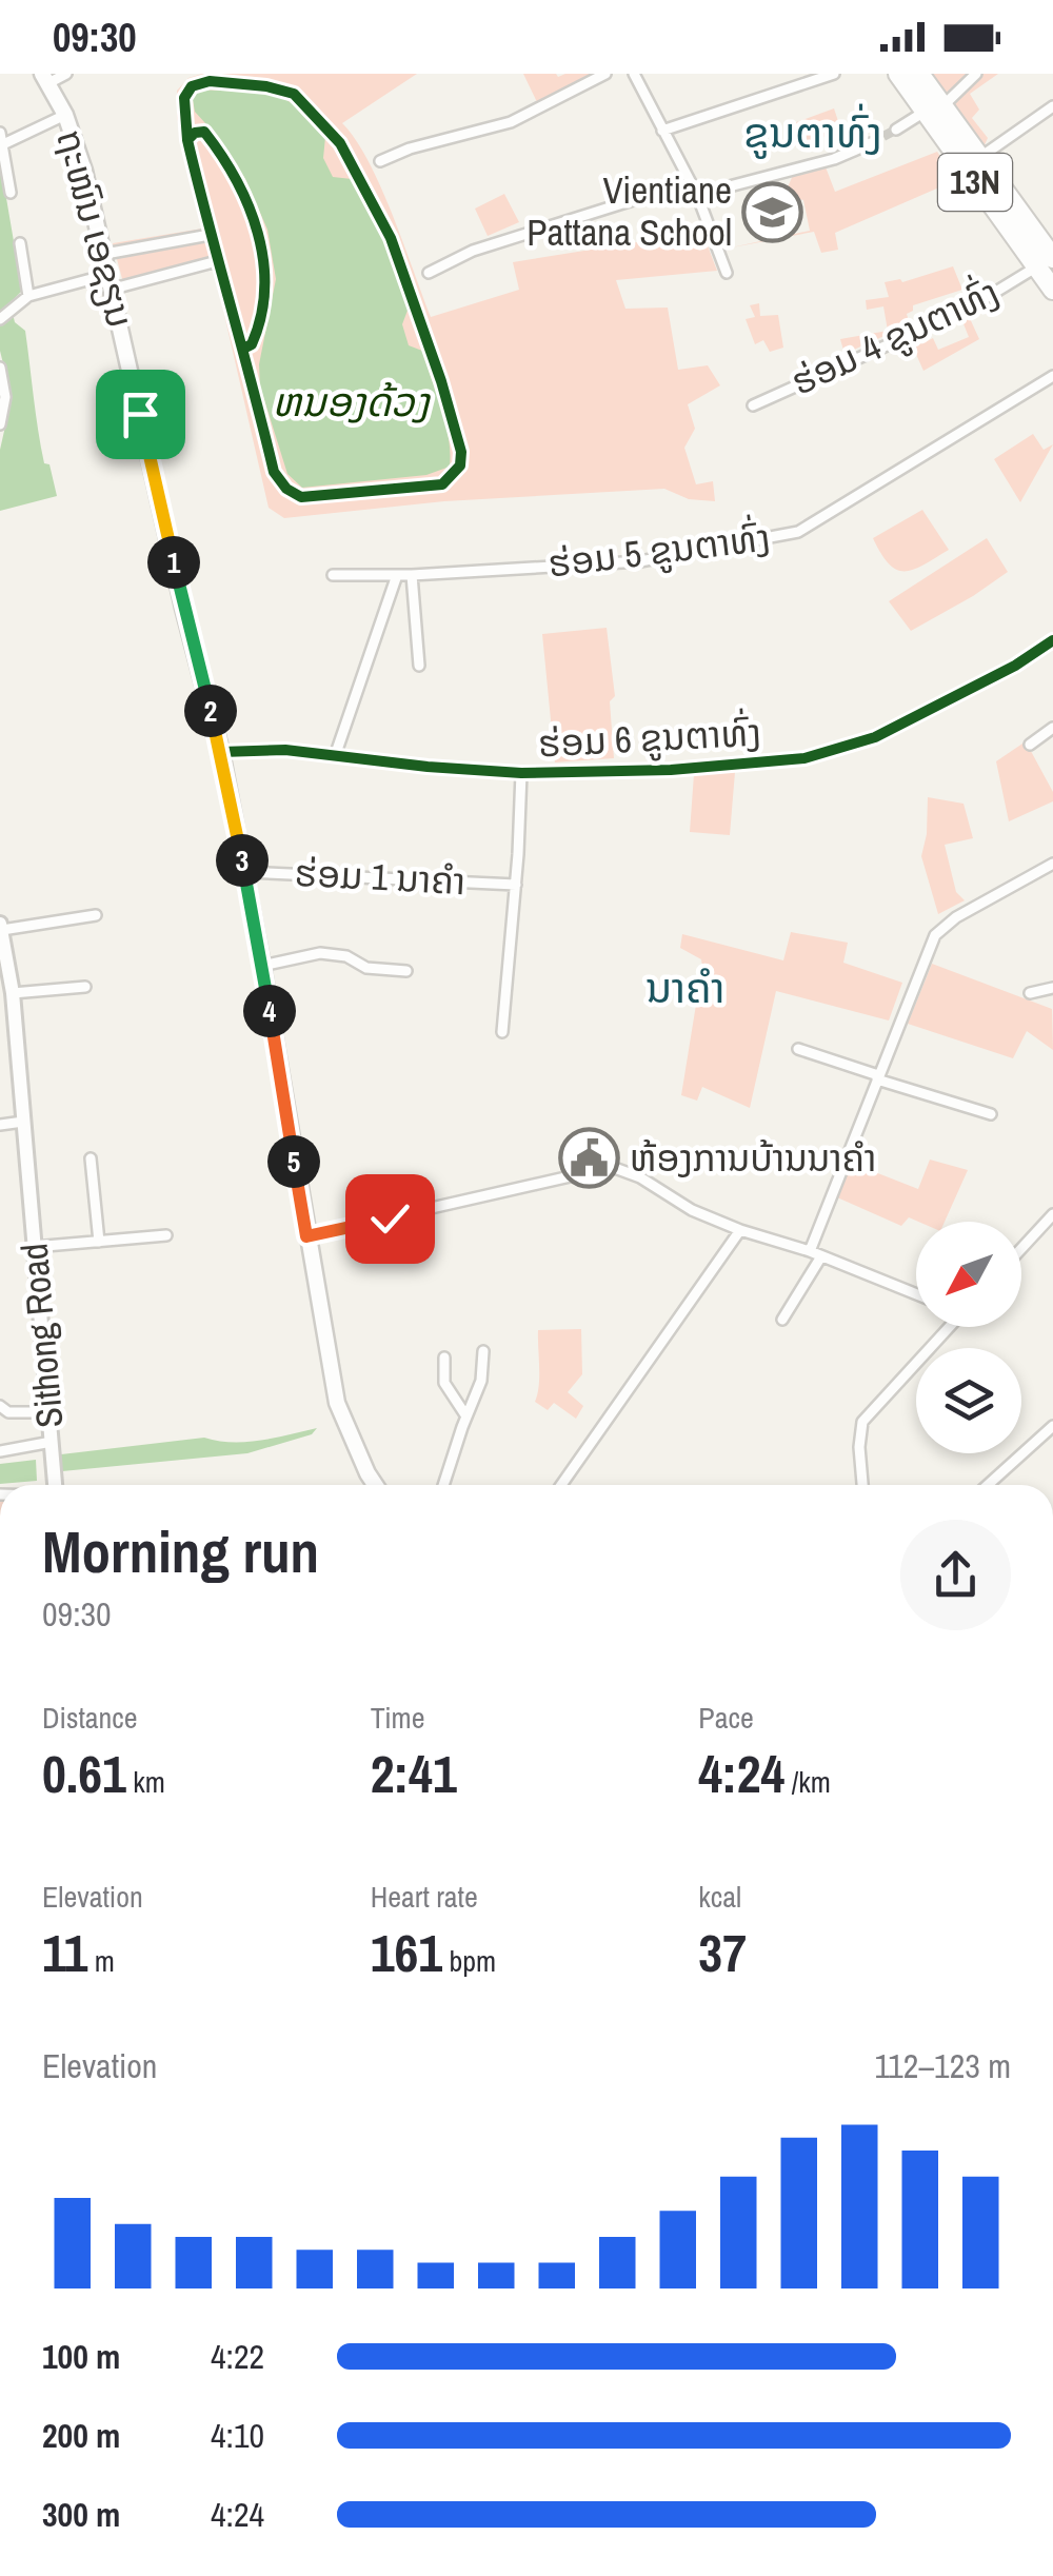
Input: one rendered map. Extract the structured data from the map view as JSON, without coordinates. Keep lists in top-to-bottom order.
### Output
{
  "streets": {
    "highway": ["13N"],
    "main road": ["ຖະໜົນ ເອຊຽນ", "Sithong Road"],
    "street": [
      "ຮ່ອມ 4 ຂູນຕາທົ່ງ",
      "ຮ່ອມ 5 ຂູນຕາທົ່ງ",
      "ຮ່ອມ 6 ຂູນຕາທົ່ງ",
      "ຮ່ອມ 1 ນາຄຳ"
    ]
  },
  "crossings": [
    ["13N", "ຮ່ອມ 4 ຂູນຕາທົ່ງ"],
    ["ຖະໜົນ ເອຊຽນ", "ຮ່ອມ 6 ຂູນຕາທົ່ງ"],
    ["ຖະໜົນ ເອຊຽນ", "ຮ່ອມ 1 ນາຄຳ"]
  ],
  "districts": ["ຂູນຕາທົ່ງ", "ນາຄຳ"],
  "water": ["ຫນອງດ້ວງ"],
  "places": {
    "school or university": ["Vientiane Pattana School"],
    "public building": ["ຫ້ອງການບ້ານນາຄໍາ"]
  },
  "north": "bottom left",
  "page": {
    "status": "09:30",
    "pins": [
      "1",
      "2",
      "3",
      "4",
      "5"
    ],
    "heading": ["Morning run", "09:30"],
    "stats": [
      ["Distance", "0.61 km"],
      ["Time", "2:41"],
      ["Pace", "4:24 /km"],
      ["Elevation", "11 m"],
      ["Heart rate", "161 bpm"],
      ["kcal", "37"]
    ],
    "chart": ["Elevation", "112–123 m"],
    "list": [
      {
        "name": "100 m",
        "note": "4:22"
      },
      {
        "name": "200 m",
        "note": "4:10"
      },
      {
        "name": "300 m",
        "note": "4:24"
      }
    ]
  }
}
